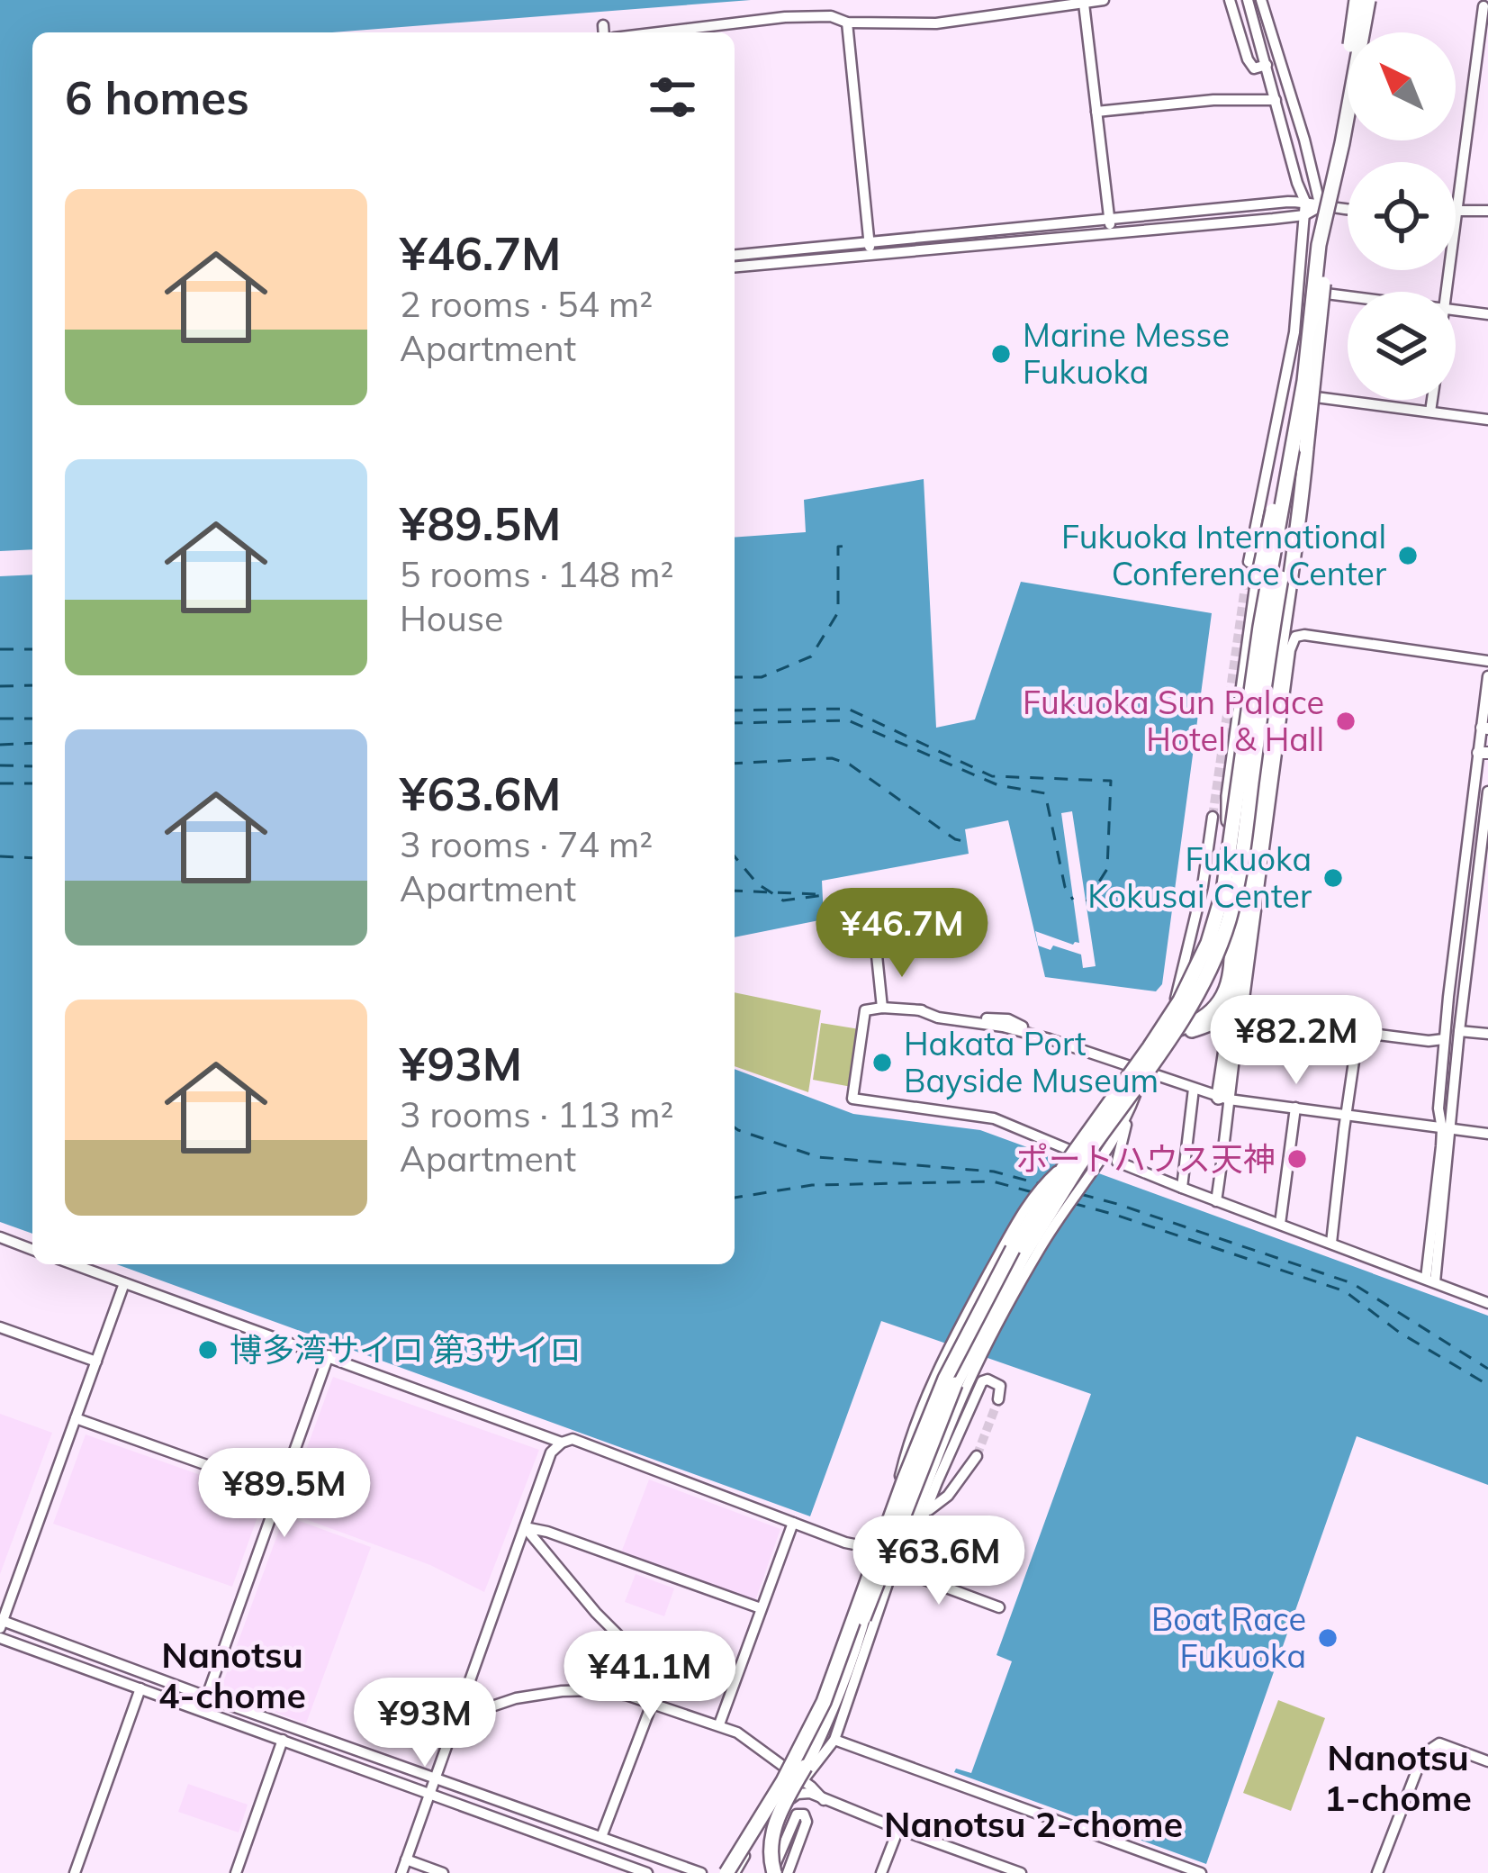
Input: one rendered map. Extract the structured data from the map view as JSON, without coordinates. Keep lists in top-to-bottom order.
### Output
{
  "districts": ["Nanotsu 4-chome", "Nanotsu 1-chome", "Nanotsu 2-chome"],
  "places": [
    "Marine Messe Fukuoka",
    "Fukuoka International Conference Center",
    "Fukuoka Sun Palace Hotel & Hall",
    "Fukuoka Kokusai Center",
    "Hakata Port Bayside Museum",
    "ポートハウス天神",
    "博多湾サイロ 第3サイロ",
    "Boat Race Fukuoka"
  ],
  "north": "top left",
  "page": {
    "heading": "6 homes",
    "list": [
      {
        "name": "¥46.7M",
        "note": "2 rooms · 54 m² · Apartment"
      },
      {
        "name": "¥89.5M",
        "note": "5 rooms · 148 m² · House"
      },
      {
        "name": "¥63.6M",
        "note": "3 rooms · 74 m² · Apartment"
      },
      {
        "name": "¥93M",
        "note": "3 rooms · 113 m² · Apartment"
      }
    ],
    "price": [
      "¥46.7M",
      "¥82.2M",
      "¥89.5M",
      "¥63.6M",
      "¥41.1M",
      "¥93M"
    ]
  }
}
